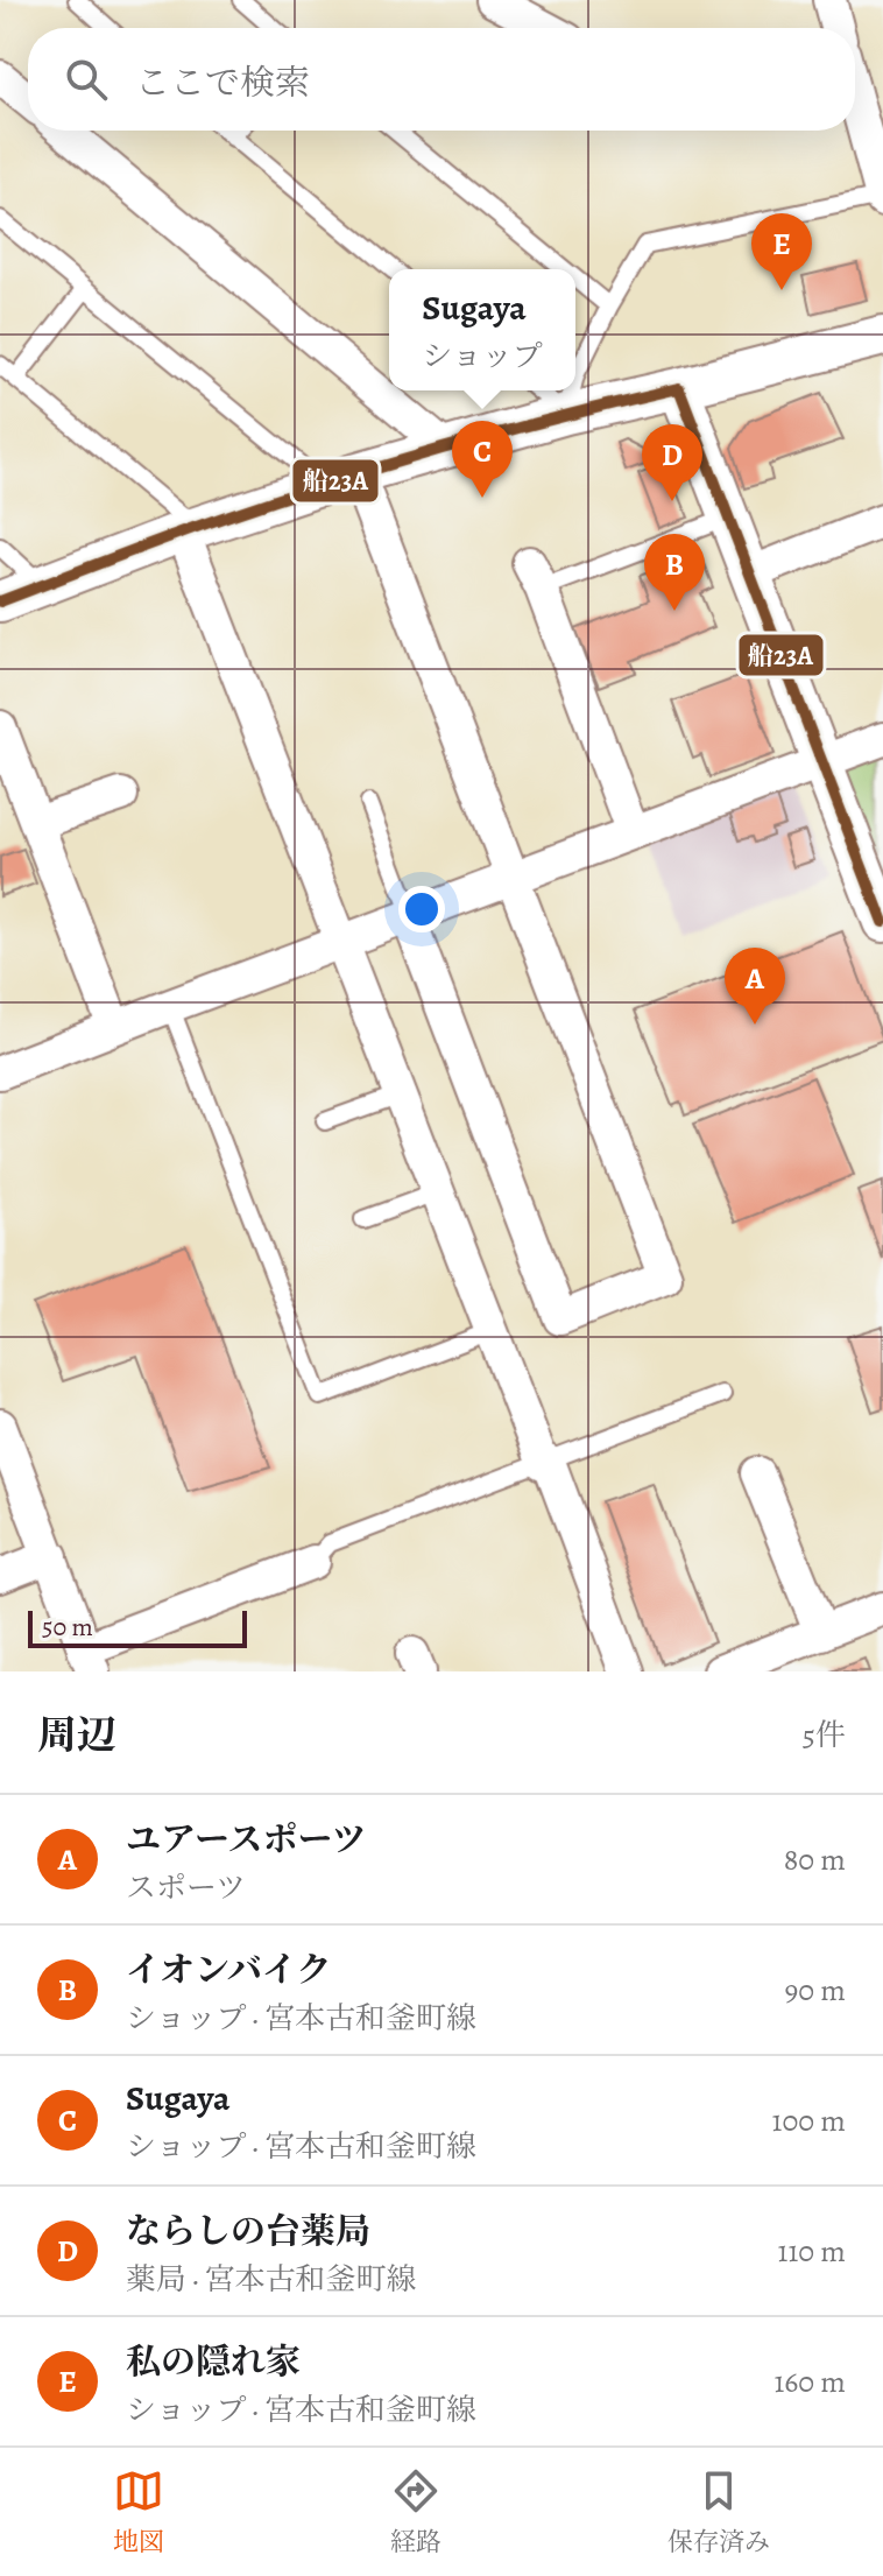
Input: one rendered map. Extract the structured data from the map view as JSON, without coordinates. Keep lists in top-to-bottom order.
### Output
{
  "lines": ["transit line 船23A"],
  "scale_bar": "50 m",
  "page": {
    "search": "ここで検索",
    "pins": [
      "E",
      "C",
      "D",
      "B",
      "A"
    ],
    "popup": ["Sugaya", "ショップ"],
    "scale": "50 m",
    "heading": ["周辺", "5件"],
    "list": [
      {
        "mark": "A",
        "name": "ユアースポーツ",
        "note": "スポーツ",
        "value": "80 m"
      },
      {
        "mark": "B",
        "name": "イオンバイク",
        "note": "ショップ · 宮本古和釜町線",
        "value": "90 m"
      },
      {
        "mark": "C",
        "name": "Sugaya",
        "note": "ショップ · 宮本古和釜町線",
        "value": "100 m"
      },
      {
        "mark": "D",
        "name": "ならしの台薬局",
        "note": "薬局 · 宮本古和釜町線",
        "value": "110 m"
      },
      {
        "mark": "E",
        "name": "私の隠れ家",
        "note": "ショップ · 宮本古和釜町線",
        "value": "160 m"
      }
    ],
    "nav": ["地図", "経路", "保存済み"]
  }
}
